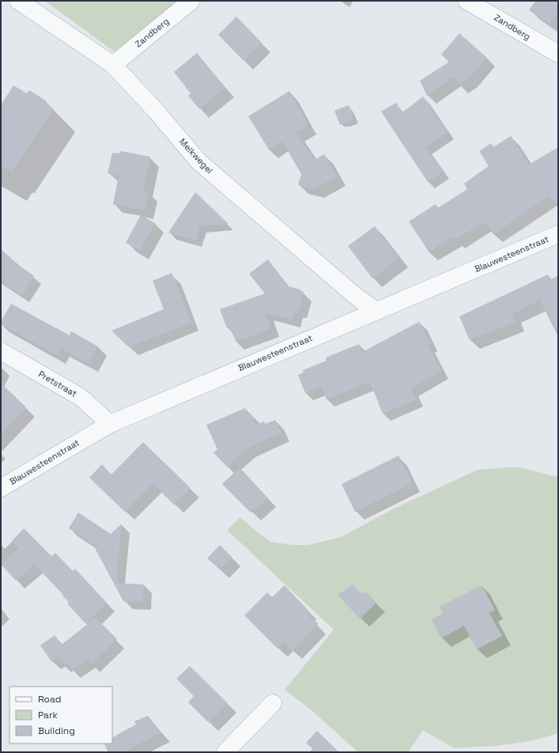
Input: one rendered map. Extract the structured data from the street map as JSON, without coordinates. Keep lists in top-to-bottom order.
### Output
{
  "streets": {
    "street": [
      "Zandberg",
      "Melkwegel",
      "Blauwesteenstraat",
      "Pretstraat"
    ]
  },
  "crossings": [
    ["Zandberg", "Melkwegel"],
    ["Melkwegel", "Blauwesteenstraat"],
    ["Blauwesteenstraat", "Pretstraat"]
  ],
  "legend": ["Road", "Park", "Building"]
}
